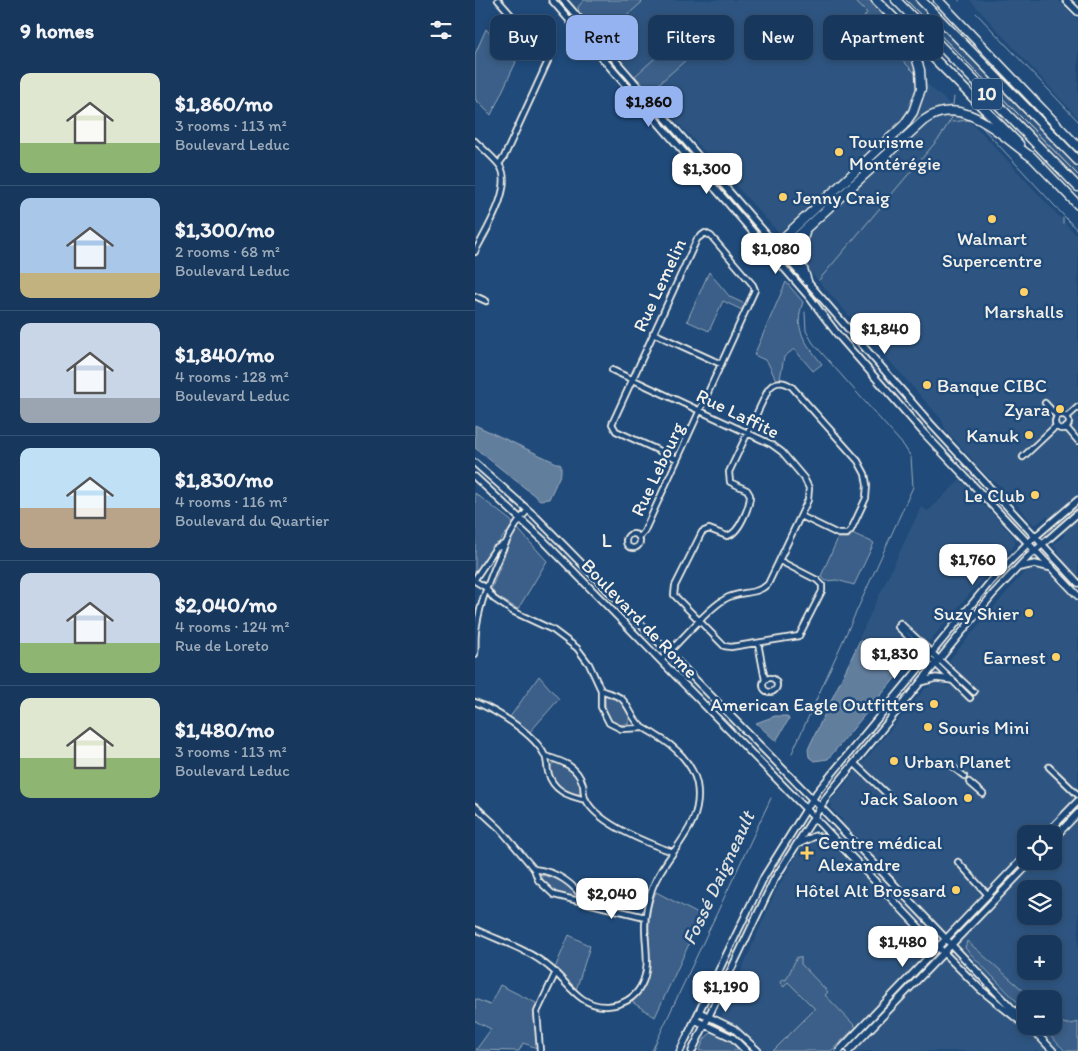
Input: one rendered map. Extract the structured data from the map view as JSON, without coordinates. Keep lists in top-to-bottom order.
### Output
{
  "streets": {
    "highway": ["10"],
    "main road": ["Boulevard de Rome"],
    "street": ["Rue Lemelin", "Rue Laffite", "Rue Lebourg"]
  },
  "crossings": [
    ["Rue Lemelin", "Rue Laffite"],
    ["Rue Lemelin", "Rue Lebourg"],
    ["Rue Laffite", "Rue Lebourg"],
    ["Rue Laffite", "Boulevard de Rome"]
  ],
  "districts": ["L"],
  "water": ["Fossé Daigneault"],
  "places": {
    "other": [
      "Tourisme Montérégie",
      "Jenny Craig",
      "Walmart Supercentre",
      "Marshalls",
      "Banque CIBC",
      "Zyara",
      "Kanuk",
      "Le Club",
      "Suzy Shier",
      "Earnest",
      "American Eagle Outfitters",
      "Souris Mini",
      "Urban Planet",
      "Jack Saloon",
      "Hôtel Alt Brossard"
    ],
    "health": ["Centre médical Alexandre"]
  },
  "page": {
    "heading": "9 homes",
    "chip": [
      "Buy",
      "Rent",
      "Filters",
      "New",
      "Apartment"
    ],
    "list": [
      {
        "name": "$1,860/mo",
        "note": "3 rooms · 113 m² · Boulevard Leduc"
      },
      {
        "name": "$1,300/mo",
        "note": "2 rooms · 68 m² · Boulevard Leduc"
      },
      {
        "name": "$1,840/mo",
        "note": "4 rooms · 128 m² · Boulevard Leduc"
      },
      {
        "name": "$1,830/mo",
        "note": "4 rooms · 116 m² · Boulevard du Quartier"
      },
      {
        "name": "$2,040/mo",
        "note": "4 rooms · 124 m² · Rue de Loreto"
      },
      {
        "name": "$1,480/mo",
        "note": "3 rooms · 113 m² · Boulevard Leduc"
      }
    ],
    "price": [
      "$1,860",
      "$1,300",
      "$1,080",
      "$1,840",
      "$1,760",
      "$1,830",
      "$2,040",
      "$1,480",
      "$1,190"
    ],
    "map_buttons": ["+", "−"]
  }
}
